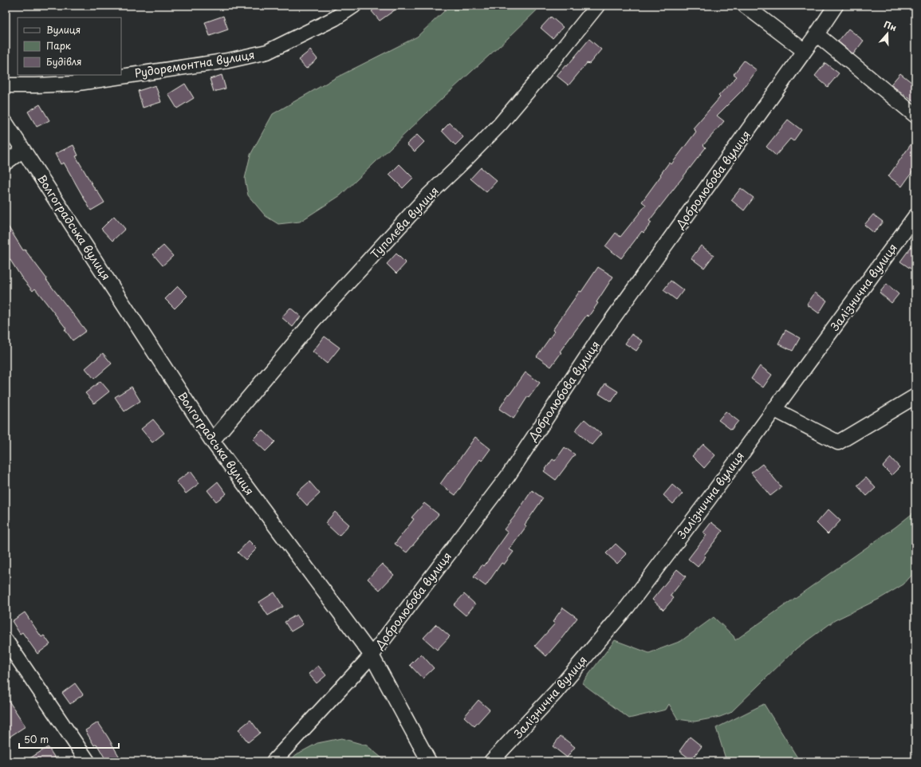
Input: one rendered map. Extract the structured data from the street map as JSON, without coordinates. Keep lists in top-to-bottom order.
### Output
{
  "streets": {
    "street": [
      "Рудоремонтна вулиця",
      "Добролюбова вулиця",
      "Туполєва вулиця",
      "Волгоградська вулиця",
      "Залізнична вулиця"
    ]
  },
  "crossings": [
    ["Добролюбова вулиця", "Волгоградська вулиця"],
    ["Туполєва вулиця", "Волгоградська вулиця"]
  ],
  "legend": ["Вулиця", "Парк", "Будівля"],
  "scale_bar": "50 m",
  "north": "top"
}
